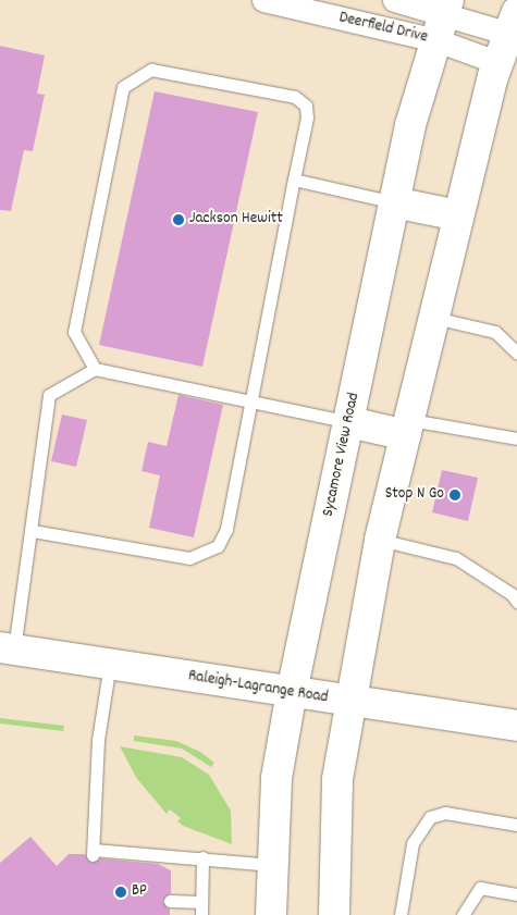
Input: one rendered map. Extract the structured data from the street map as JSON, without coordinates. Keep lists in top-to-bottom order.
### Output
{
  "streets": {
    "main road": ["Sycamore View Road", "Raleigh-Lagrange Road"],
    "street": ["Deerfield Drive"]
  },
  "crossings": [
    ["Deerfield Drive", "Sycamore View Road"],
    ["Sycamore View Road", "Raleigh-Lagrange Road"]
  ],
  "places": ["Jackson Hewitt", "Stop N Go", "BP"]
}
